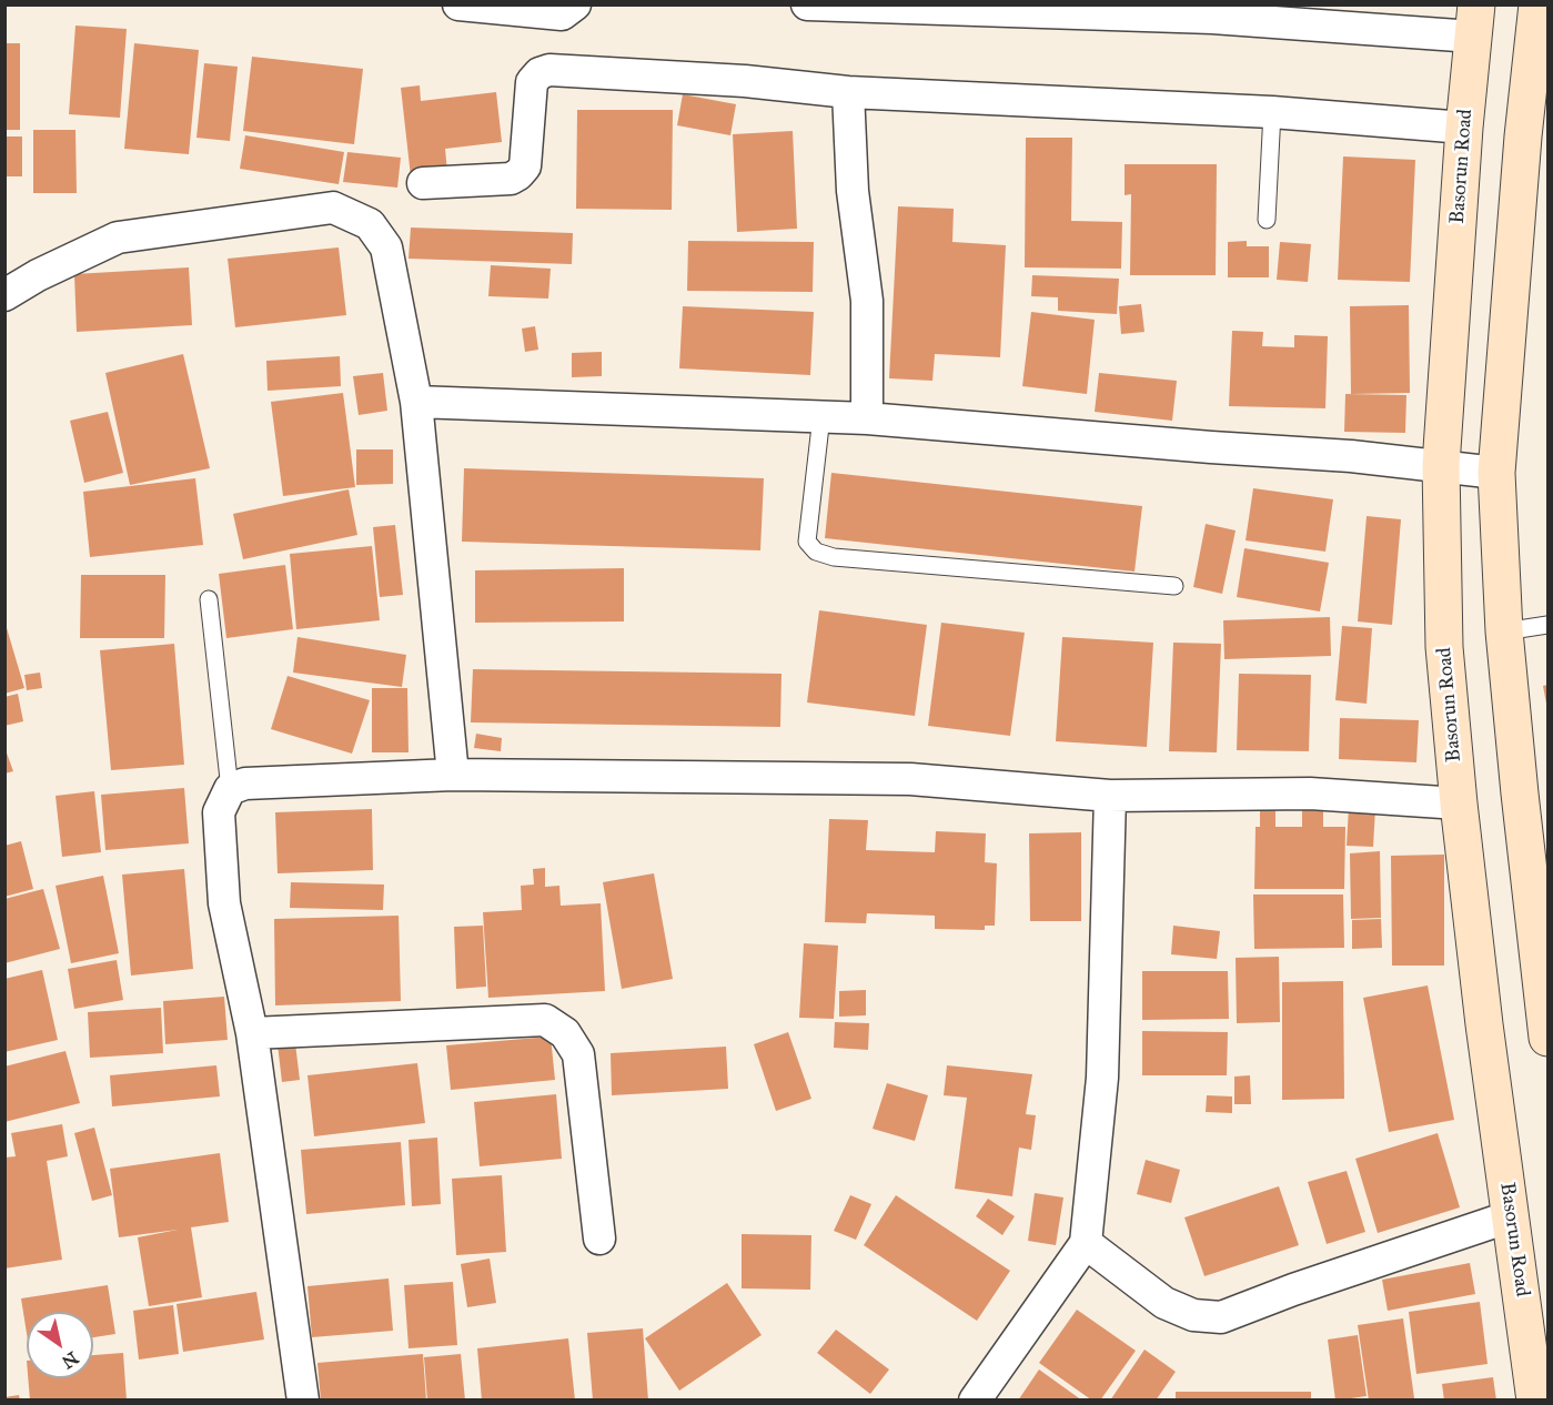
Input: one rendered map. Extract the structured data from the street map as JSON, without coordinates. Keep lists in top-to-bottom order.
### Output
{
  "streets": {
    "main road": ["Basorun Road"]
  },
  "north": "bottom right"
}
